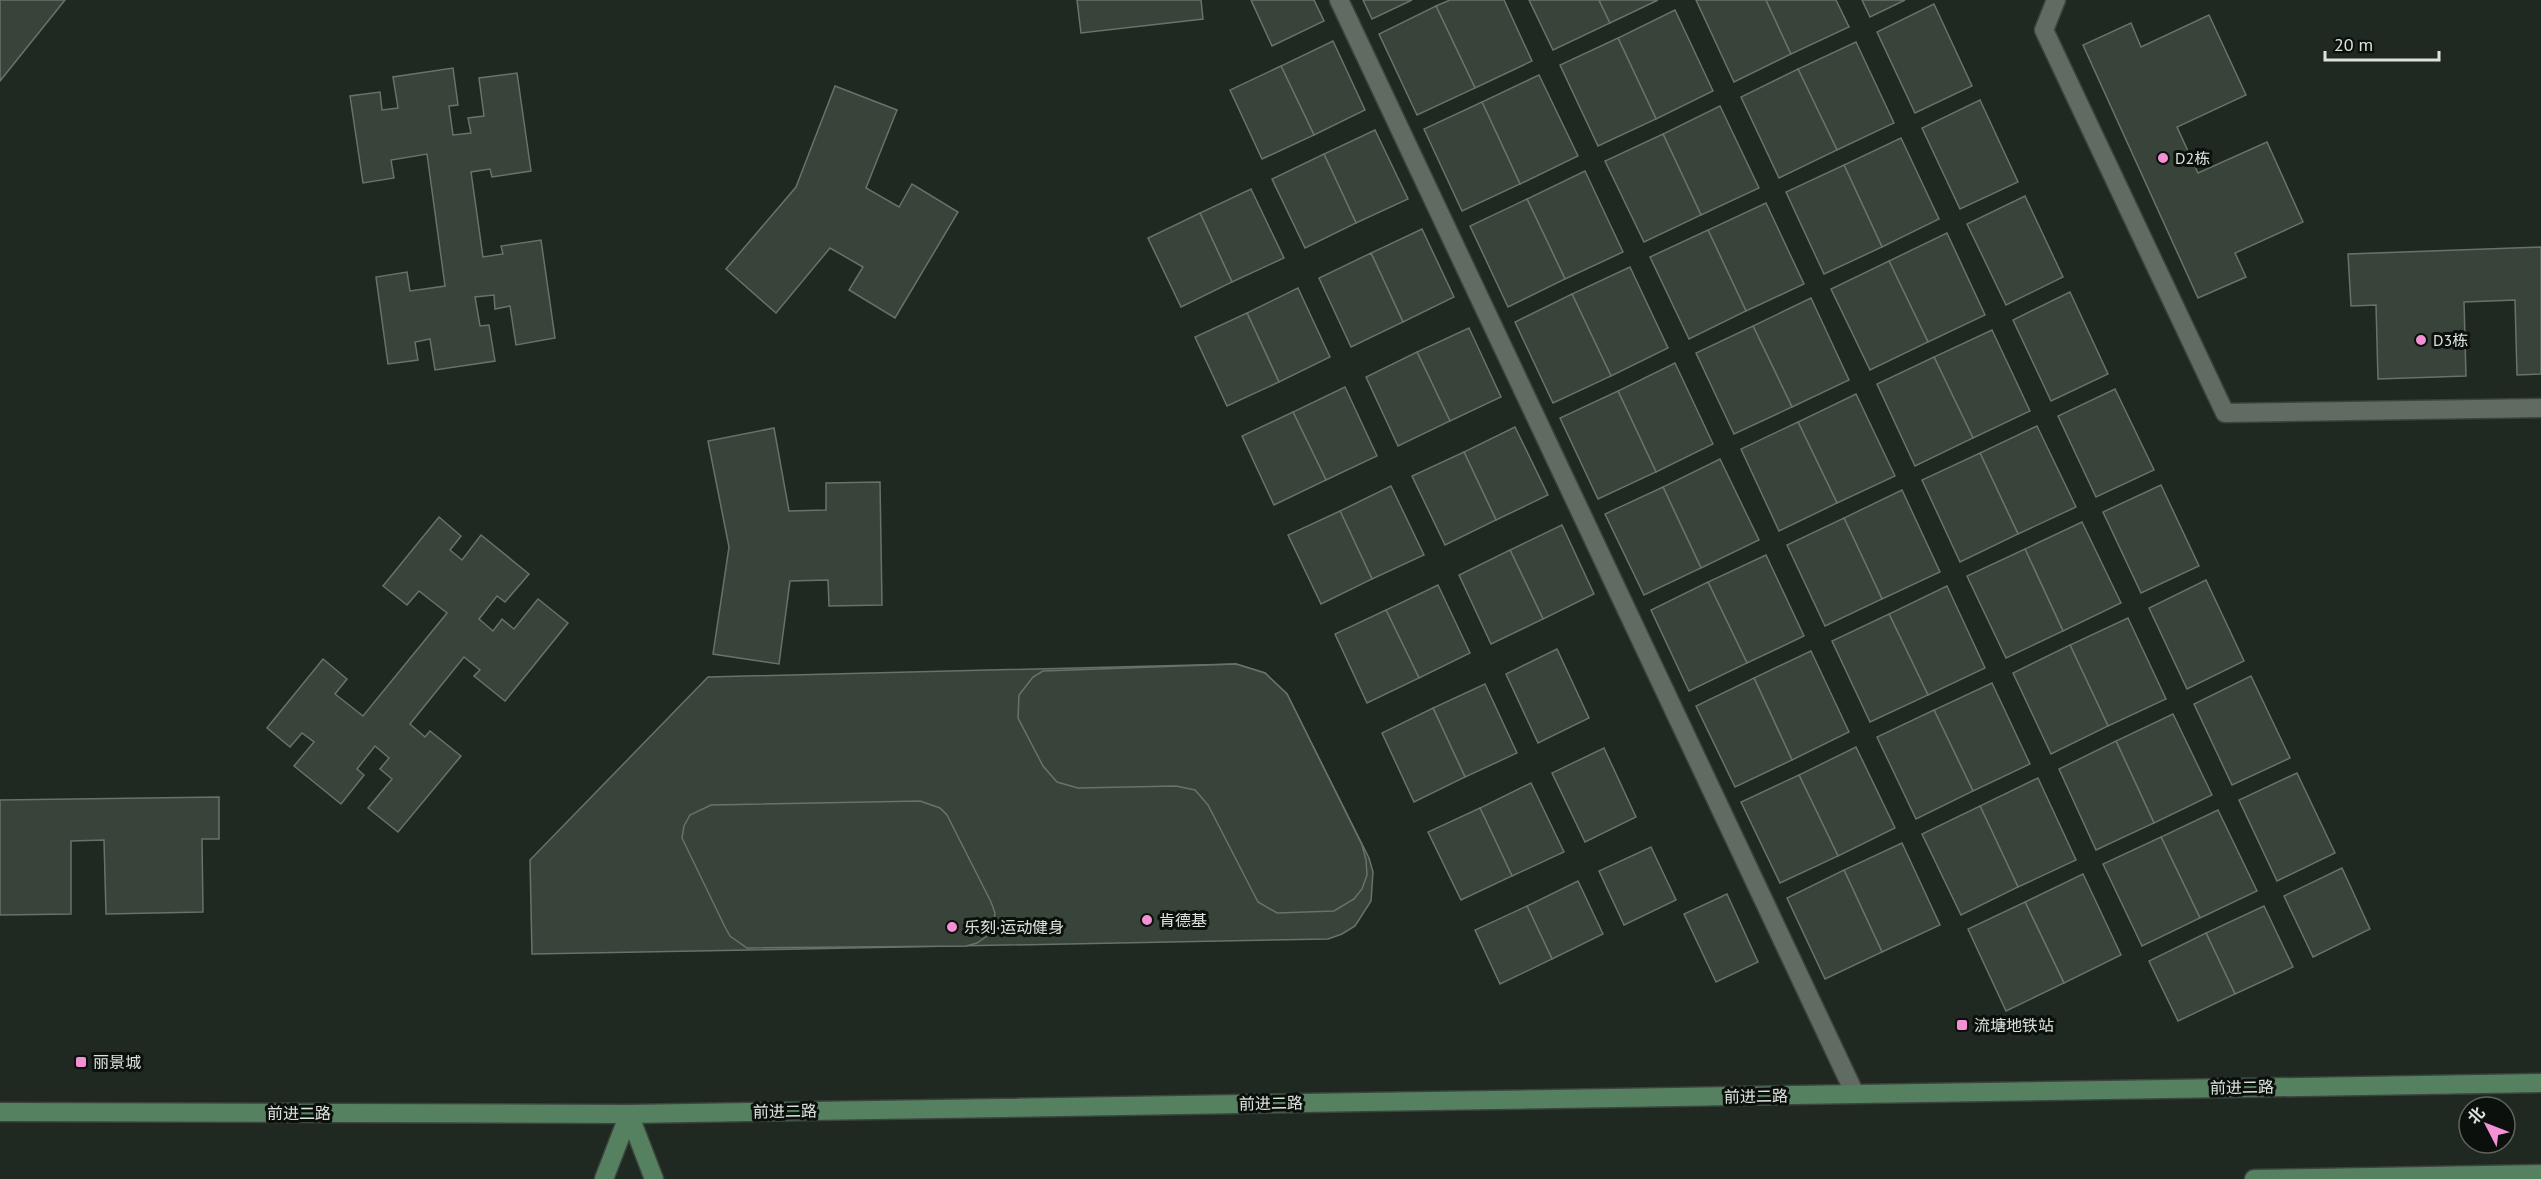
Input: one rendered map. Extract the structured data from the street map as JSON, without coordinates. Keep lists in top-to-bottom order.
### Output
{
  "streets": {
    "main road": ["前进二路"]
  },
  "places": {
    "other": [
      "D2栋",
      "D3栋",
      "肯德基",
      "乐刻·运动健身"
    ],
    "transit": ["流塘地铁站", "丽景城"]
  },
  "scale_bar": "20 m",
  "north": "top left"
}
